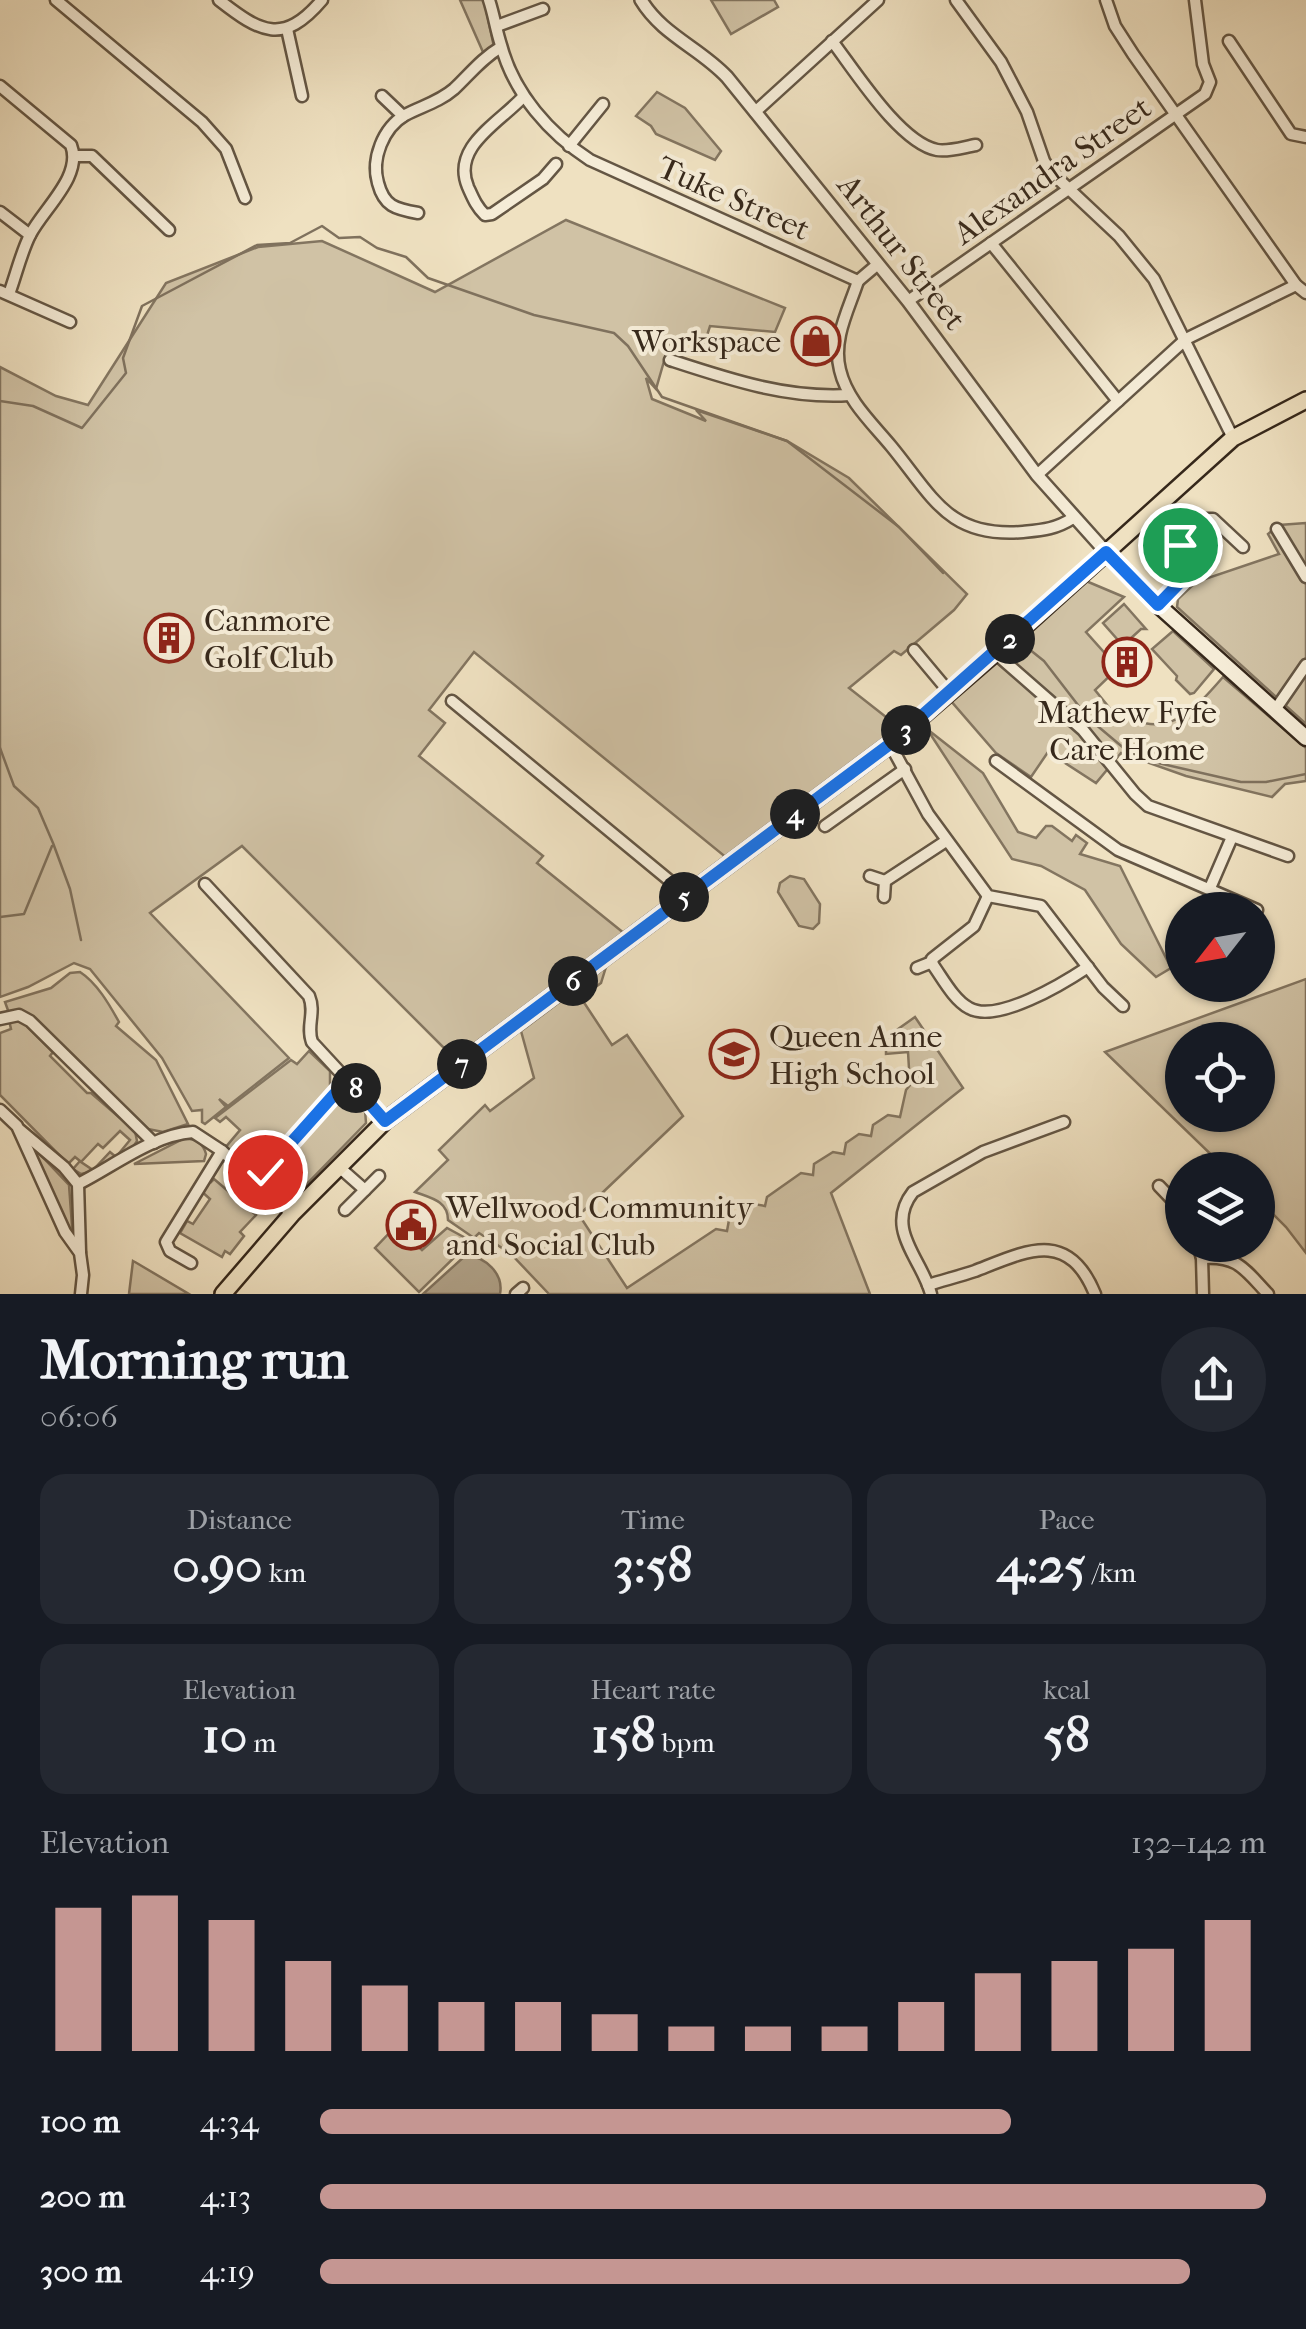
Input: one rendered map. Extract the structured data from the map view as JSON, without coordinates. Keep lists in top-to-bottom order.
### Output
{
  "streets": {
    "street": ["Alexandra Street", "Tuke Street", "Arthur Street"]
  },
  "crossings": [
    ["Alexandra Street", "Arthur Street"]
  ],
  "places": {
    "shop": ["Workspace"],
    "building": ["Canmore Golf Club", "Mathew Fyfe Care Home"],
    "school or university": ["Queen Anne High School"],
    "public building": ["Wellwood Community and Social Club"]
  },
  "north": "bottom left",
  "page": {
    "pins": [
      "2",
      "3",
      "4",
      "5",
      "6",
      "7",
      "8"
    ],
    "heading": ["Morning run", "06:06"],
    "stats": [
      ["Distance", "0.90 km"],
      ["Time", "3:58"],
      ["Pace", "4:25 /km"],
      ["Elevation", "10 m"],
      ["Heart rate", "158 bpm"],
      ["kcal", "58"]
    ],
    "chart": ["Elevation", "132–142 m"],
    "list": [
      {
        "name": "100 m",
        "note": "4:34"
      },
      {
        "name": "200 m",
        "note": "4:13"
      },
      {
        "name": "300 m",
        "note": "4:19"
      }
    ]
  }
}
